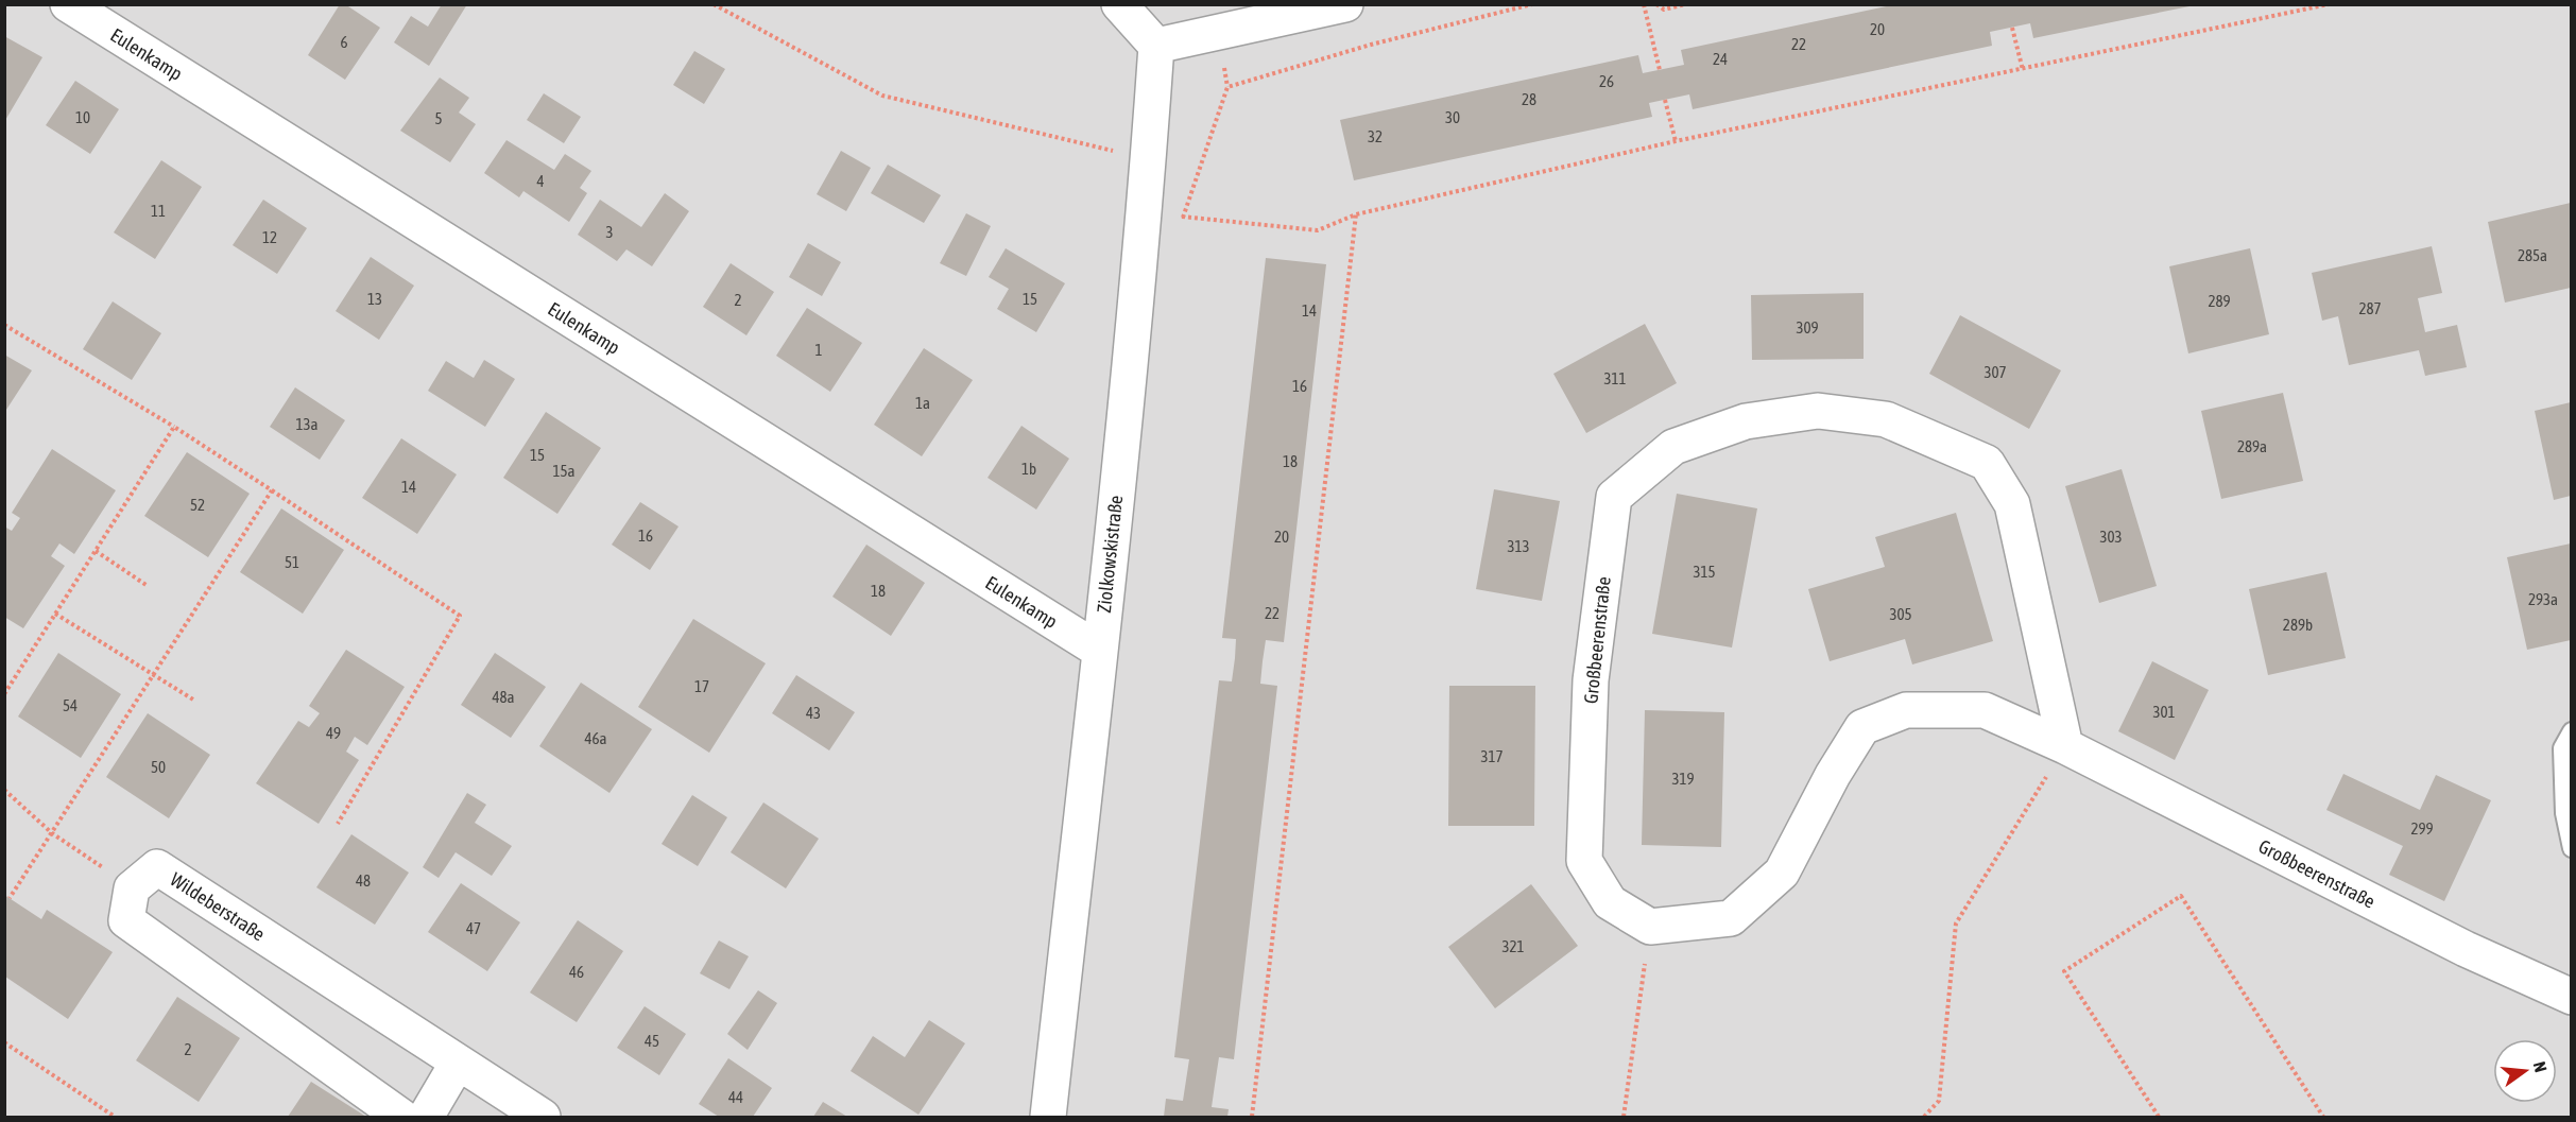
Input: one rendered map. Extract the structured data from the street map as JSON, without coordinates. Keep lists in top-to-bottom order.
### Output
{
  "streets": {
    "street": [
      "Eulenkamp",
      "Ziolkowskistraße",
      "Großbeerenstraße",
      "Wildeberstraße"
    ]
  },
  "crossings": [
    ["Eulenkamp", "Ziolkowskistraße"]
  ],
  "house_numbers": [
    "20",
    "6",
    "22",
    "24",
    "26",
    "28",
    "10",
    "30",
    "5",
    "32",
    "4",
    "11",
    "3",
    "12",
    "285a",
    "13",
    "15",
    "2",
    "289",
    "287",
    "14",
    "309",
    "1",
    "307",
    "311",
    "16",
    "1a",
    "13a",
    "289a",
    "15",
    "18",
    "1b",
    "15a",
    "14",
    "52",
    "16",
    "20",
    "303",
    "313",
    "51",
    "315",
    "18",
    "293a",
    "22",
    "305",
    "289b",
    "17",
    "48a",
    "54",
    "301",
    "43",
    "49",
    "46a",
    "317",
    "50",
    "319",
    "299",
    "48",
    "47",
    "321",
    "46",
    "45",
    "2",
    "44"
  ],
  "north": "right"
}
